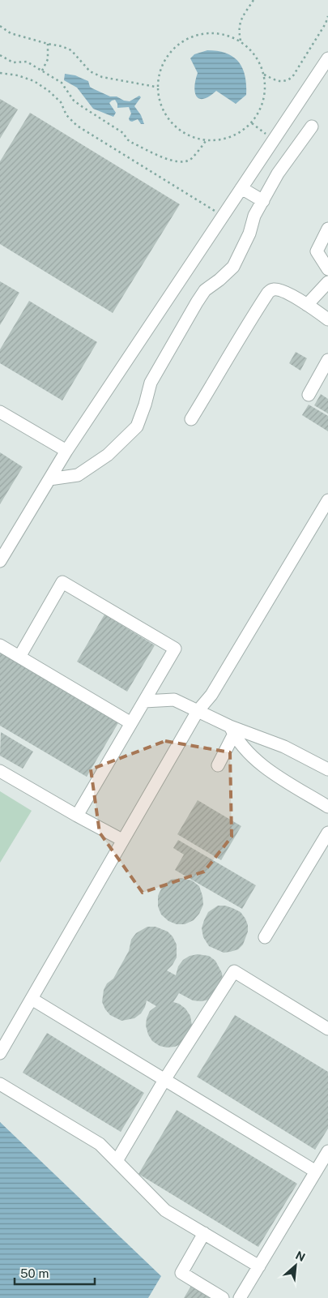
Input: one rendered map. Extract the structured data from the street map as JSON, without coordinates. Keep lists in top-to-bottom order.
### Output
{
  "scale_bar": "50 m",
  "north": "top right"
}
